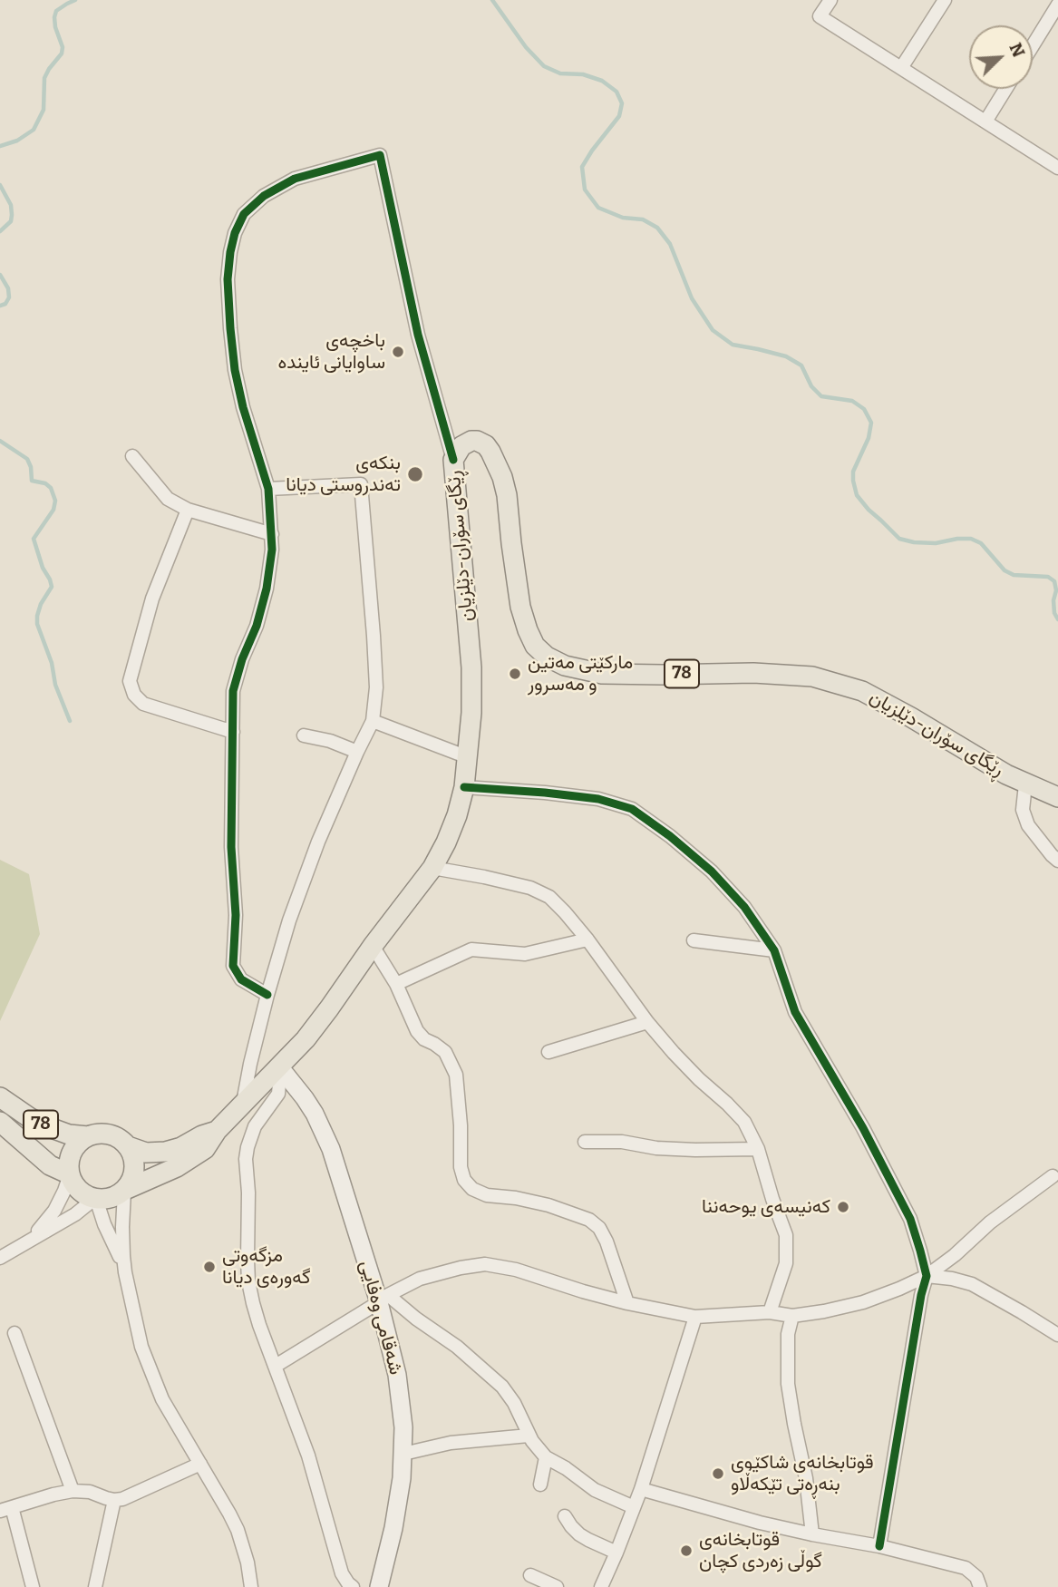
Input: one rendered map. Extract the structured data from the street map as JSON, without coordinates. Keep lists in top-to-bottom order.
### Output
{
  "streets": {
    "main road": ["ڕێگای سۆران-دێلزیان", "78"],
    "street": ["شەقامی وەفایی"]
  },
  "crossings": [
    ["ڕێگای سۆران-دێلزیان", "78"],
    ["ڕێگای سۆران-دێلزیان", "شەقامی وەفایی"]
  ],
  "places": [
    "باخچەی ساوایانی ئایندە",
    "بنکەی تەندروستی دیانا",
    "مارکێتی مەتین و مەسرور",
    "کەنیسەی یوحەننا",
    "مزگەوتی گەورەی دیانا",
    "قوتابخانەی شاکێوی بنەڕەتی تێکەڵاو",
    "قوتابخانەی گوڵی زەردی کچان"
  ],
  "north": "top right"
}
